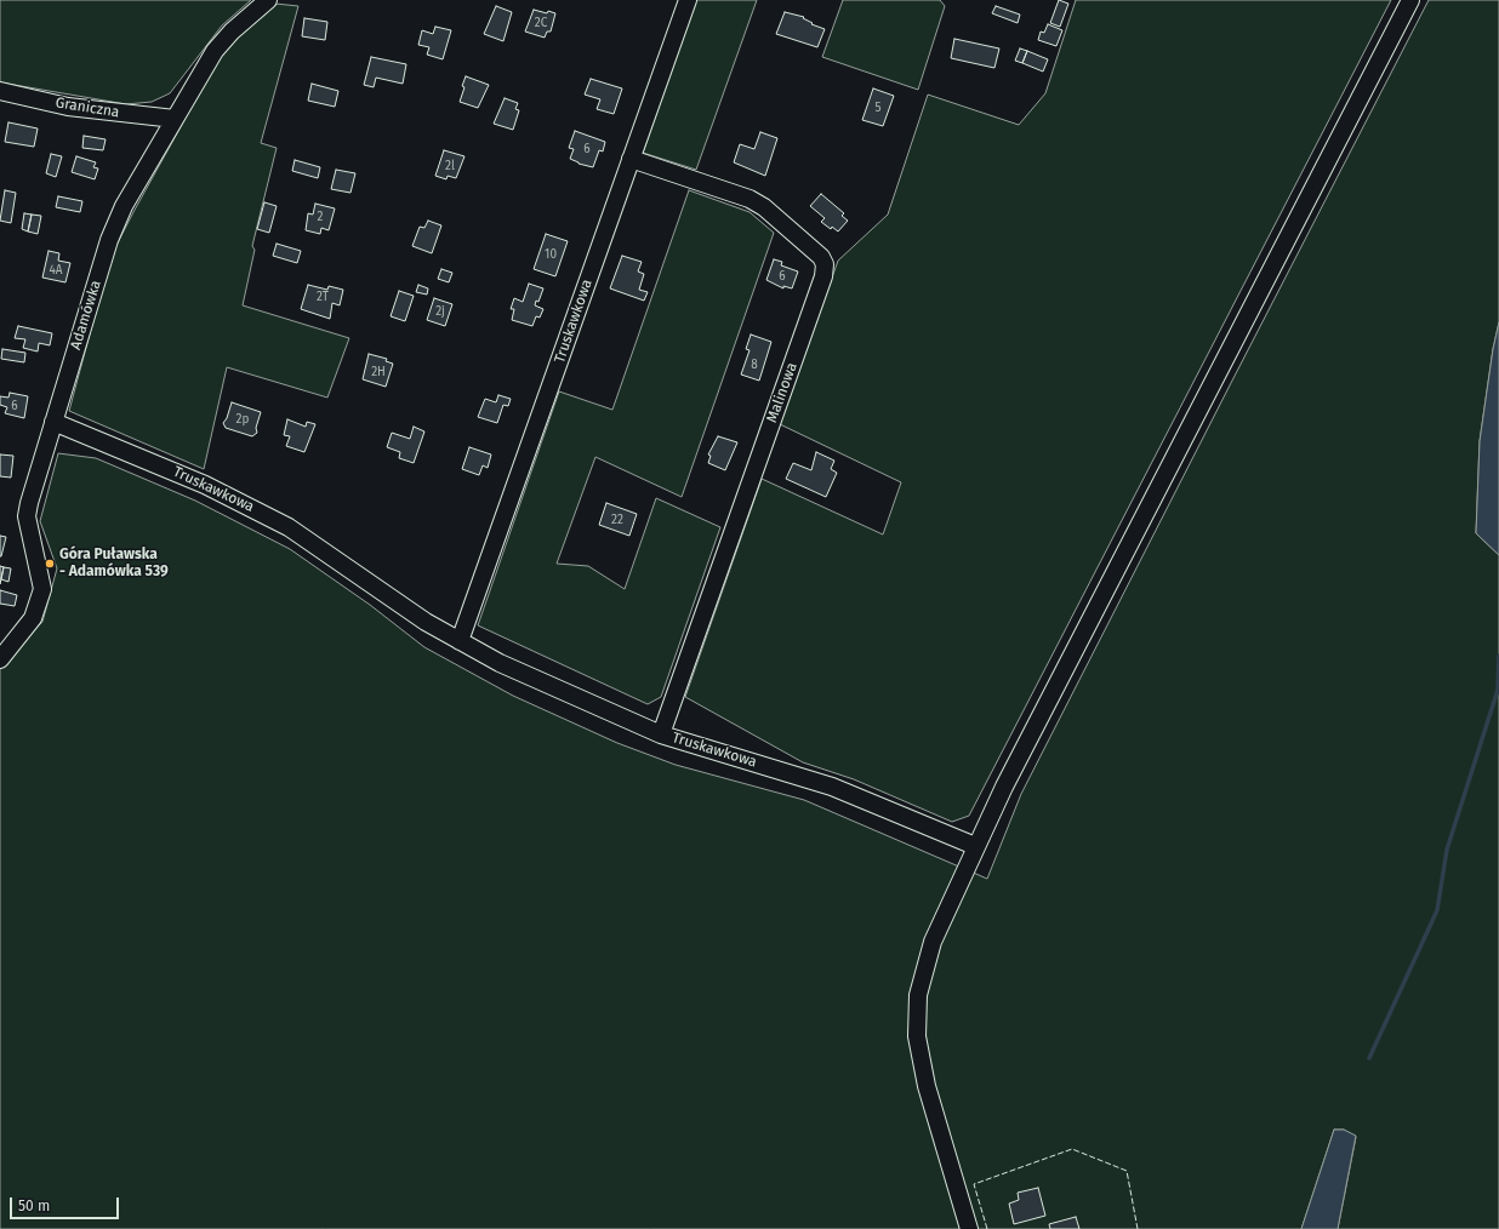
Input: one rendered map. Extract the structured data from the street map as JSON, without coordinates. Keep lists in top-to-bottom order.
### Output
{
  "streets": {
    "street": [
      "Graniczna",
      "Adamówka",
      "Truskawkowa",
      "Malinowa"
    ]
  },
  "crossings": [
    ["Graniczna", "Adamówka"],
    ["Adamówka", "Truskawkowa"],
    ["Truskawkowa", "Malinowa"]
  ],
  "places": ["Góra Puławska - Adamówka 539"],
  "house_numbers": [
    "2C",
    "5",
    "6",
    "2l",
    "2",
    "10",
    "4A",
    "6",
    "2T",
    "2j",
    "8",
    "2H",
    "6",
    "2p",
    "22"
  ],
  "scale_bar": "50 m"
}
